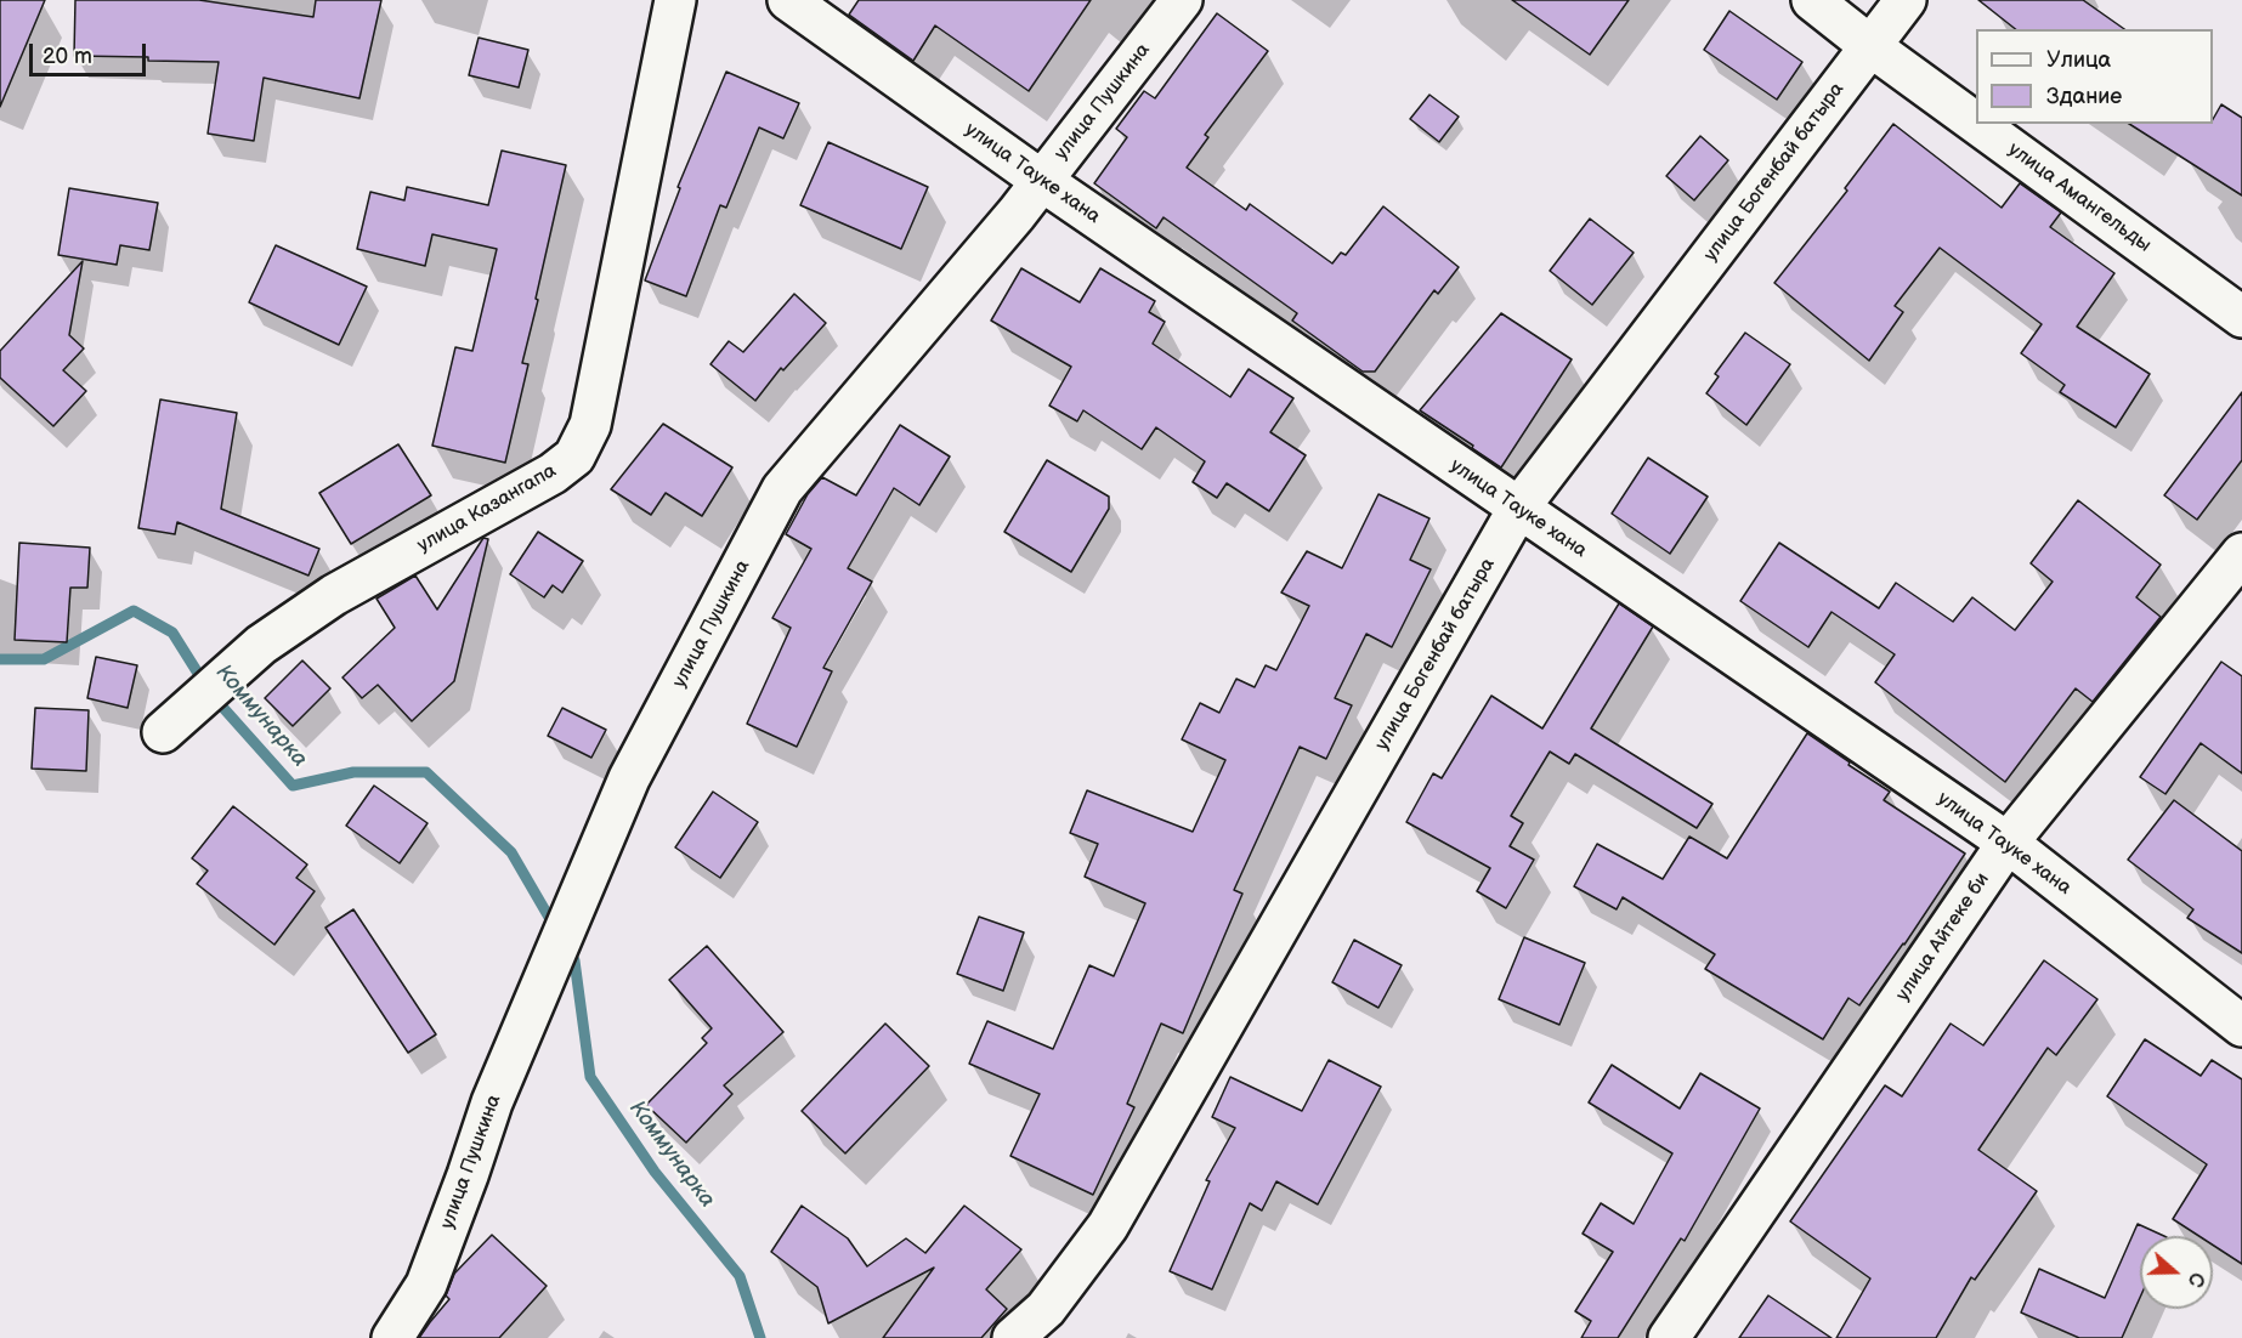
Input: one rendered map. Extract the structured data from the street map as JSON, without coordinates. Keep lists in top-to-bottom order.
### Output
{
  "streets": {
    "street": [
      "улица Пушкина",
      "улица Богенбай батыра",
      "улица Тауке хана",
      "улица Амангельды",
      "улица Казангапа",
      "улица Айтеке би"
    ]
  },
  "crossings": [
    ["улица Пушкина", "улица Тауке хана"],
    ["улица Богенбай батыра", "улица Тауке хана"],
    ["улица Богенбай батыра", "улица Амангельды"],
    ["улица Тауке хана", "улица Айтеке би"]
  ],
  "water": ["Коммунарка"],
  "legend": ["Улица", "Здание"],
  "scale_bar": "20 m",
  "north": "right"
}
